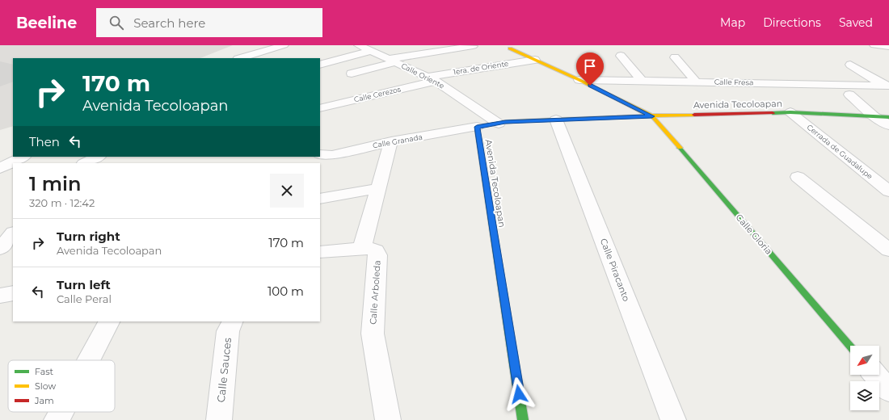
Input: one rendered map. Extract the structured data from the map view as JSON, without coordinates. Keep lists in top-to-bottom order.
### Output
{
  "streets": {
    "street": [
      "1era. de Oriente",
      "Calle Oriente",
      "Calle Fresa",
      "Calle Cerezos",
      "Avenida Tecoloapan",
      "Calle Granada",
      "Cerrada de Guadalupe",
      "Calle Gloria",
      "Calle Piracanto",
      "Calle Arboleda",
      "Calle Sauces"
    ]
  },
  "crossings": [
    ["1era. de Oriente", "Calle Oriente"],
    ["1era. de Oriente", "Calle Cerezos"],
    ["Calle Oriente", "Calle Cerezos"],
    ["Calle Oriente", "Avenida Tecoloapan"],
    ["Avenida Tecoloapan", "Calle Granada"],
    ["Avenida Tecoloapan", "Cerrada de Guadalupe"],
    ["Avenida Tecoloapan", "Calle Gloria"],
    ["Avenida Tecoloapan", "Calle Piracanto"]
  ],
  "legend": ["Fast", "Slow", "Jam"],
  "north": "bottom left",
  "page": {
    "header": "Beeline",
    "search": "Search here",
    "nav": ["Map", "Directions", "Saved"],
    "turn": ["170 m", "Avenida Tecoloapan"],
    "then": "Then",
    "heading": ["1 min", "320 m · 12:42"],
    "list": [
      {
        "name": "Turn right",
        "note": "Avenida Tecoloapan",
        "value": "170 m"
      },
      {
        "name": "Turn left",
        "note": "Calle Peral",
        "value": "100 m"
      }
    ]
  }
}
